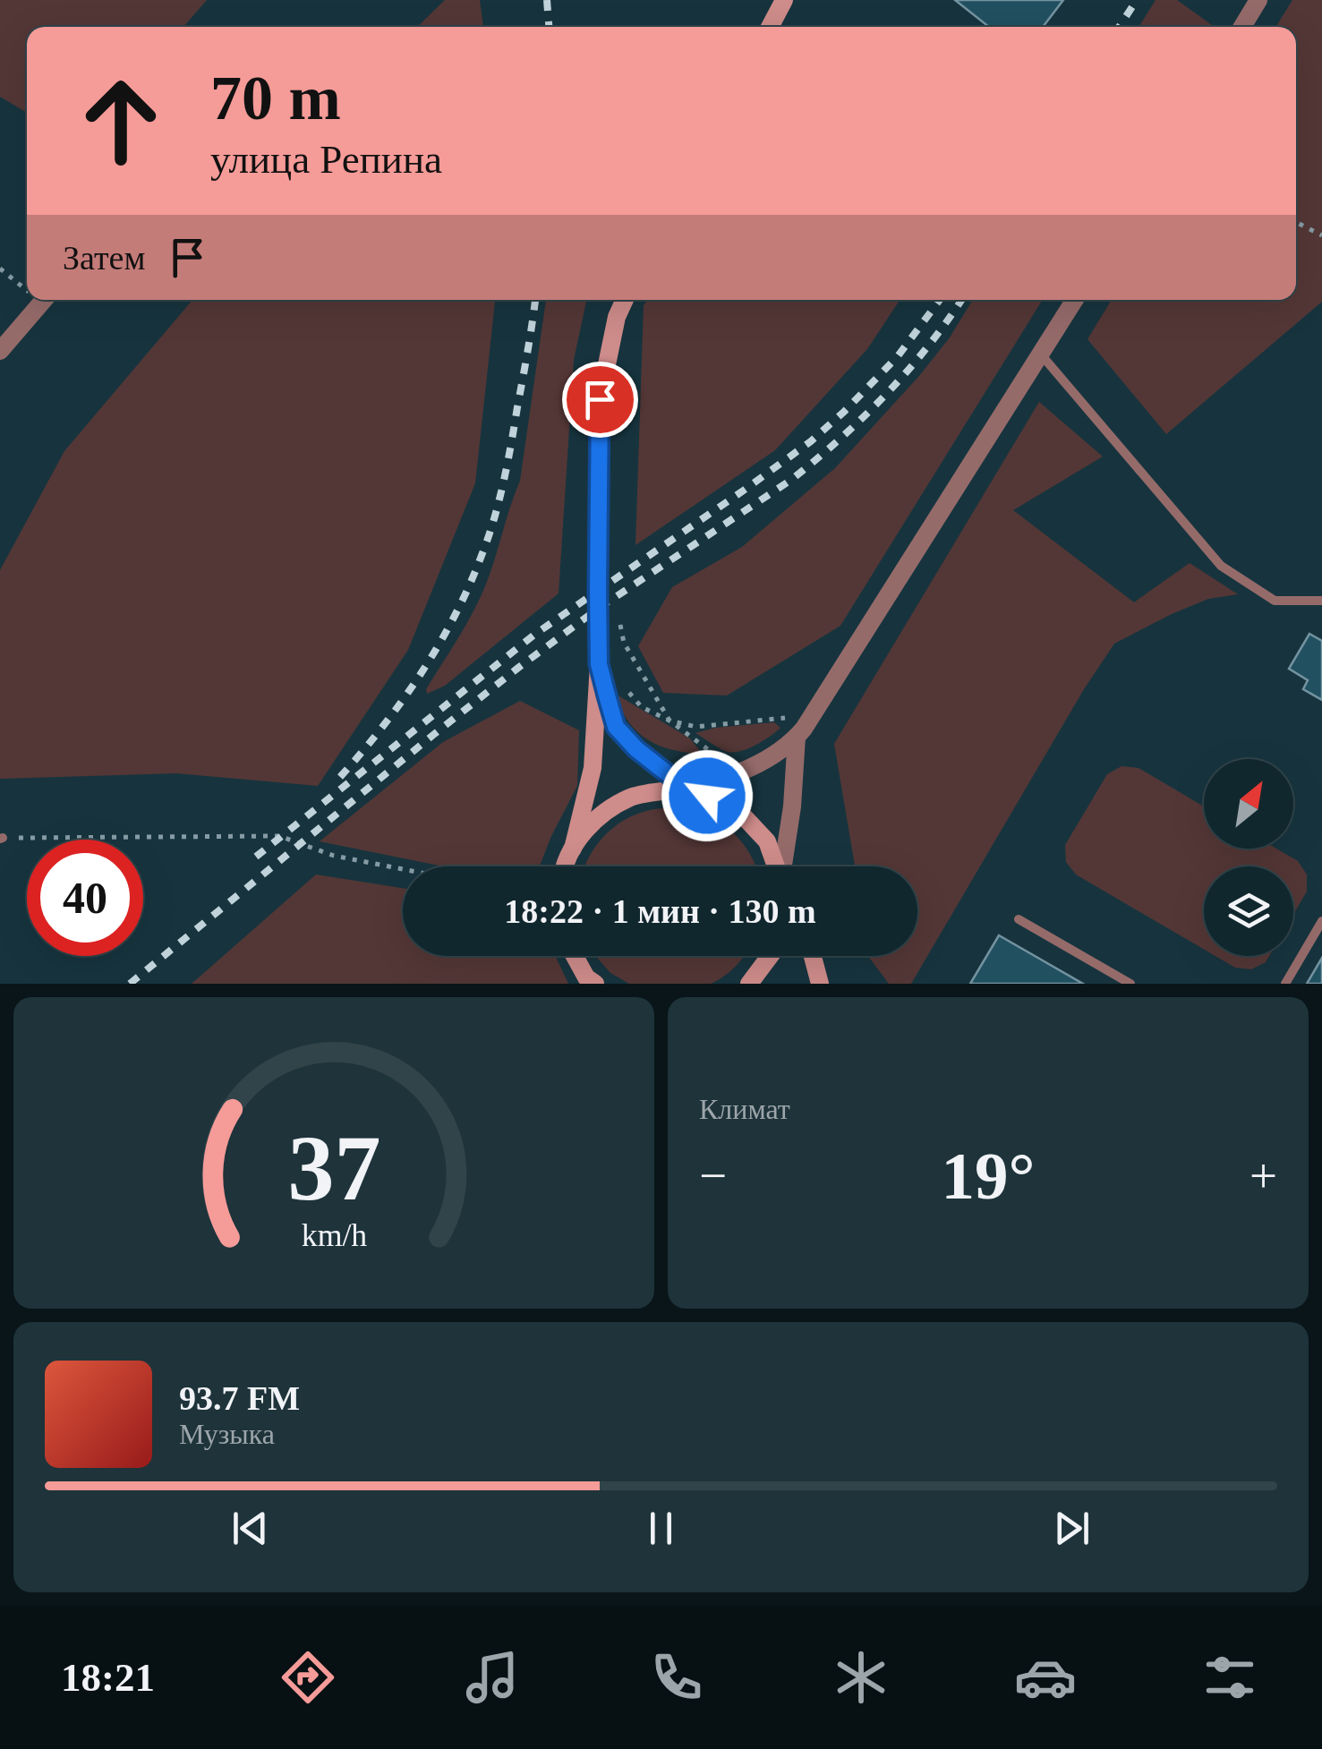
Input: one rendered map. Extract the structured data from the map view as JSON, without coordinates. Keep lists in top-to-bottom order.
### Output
{
  "north": "top right",
  "page": {
    "turn": ["70 m", "улица Репина"],
    "then": "Затем",
    "limit": "40",
    "trip": "18:22 · 1 мин · 130 m",
    "tile": "Климат",
    "heat": ["−", "19°", "+"],
    "song": ["93.7 FM", "Музыка"],
    "tabs": "18:21",
    "gauge": ["37", "km/h"]
  }
}
